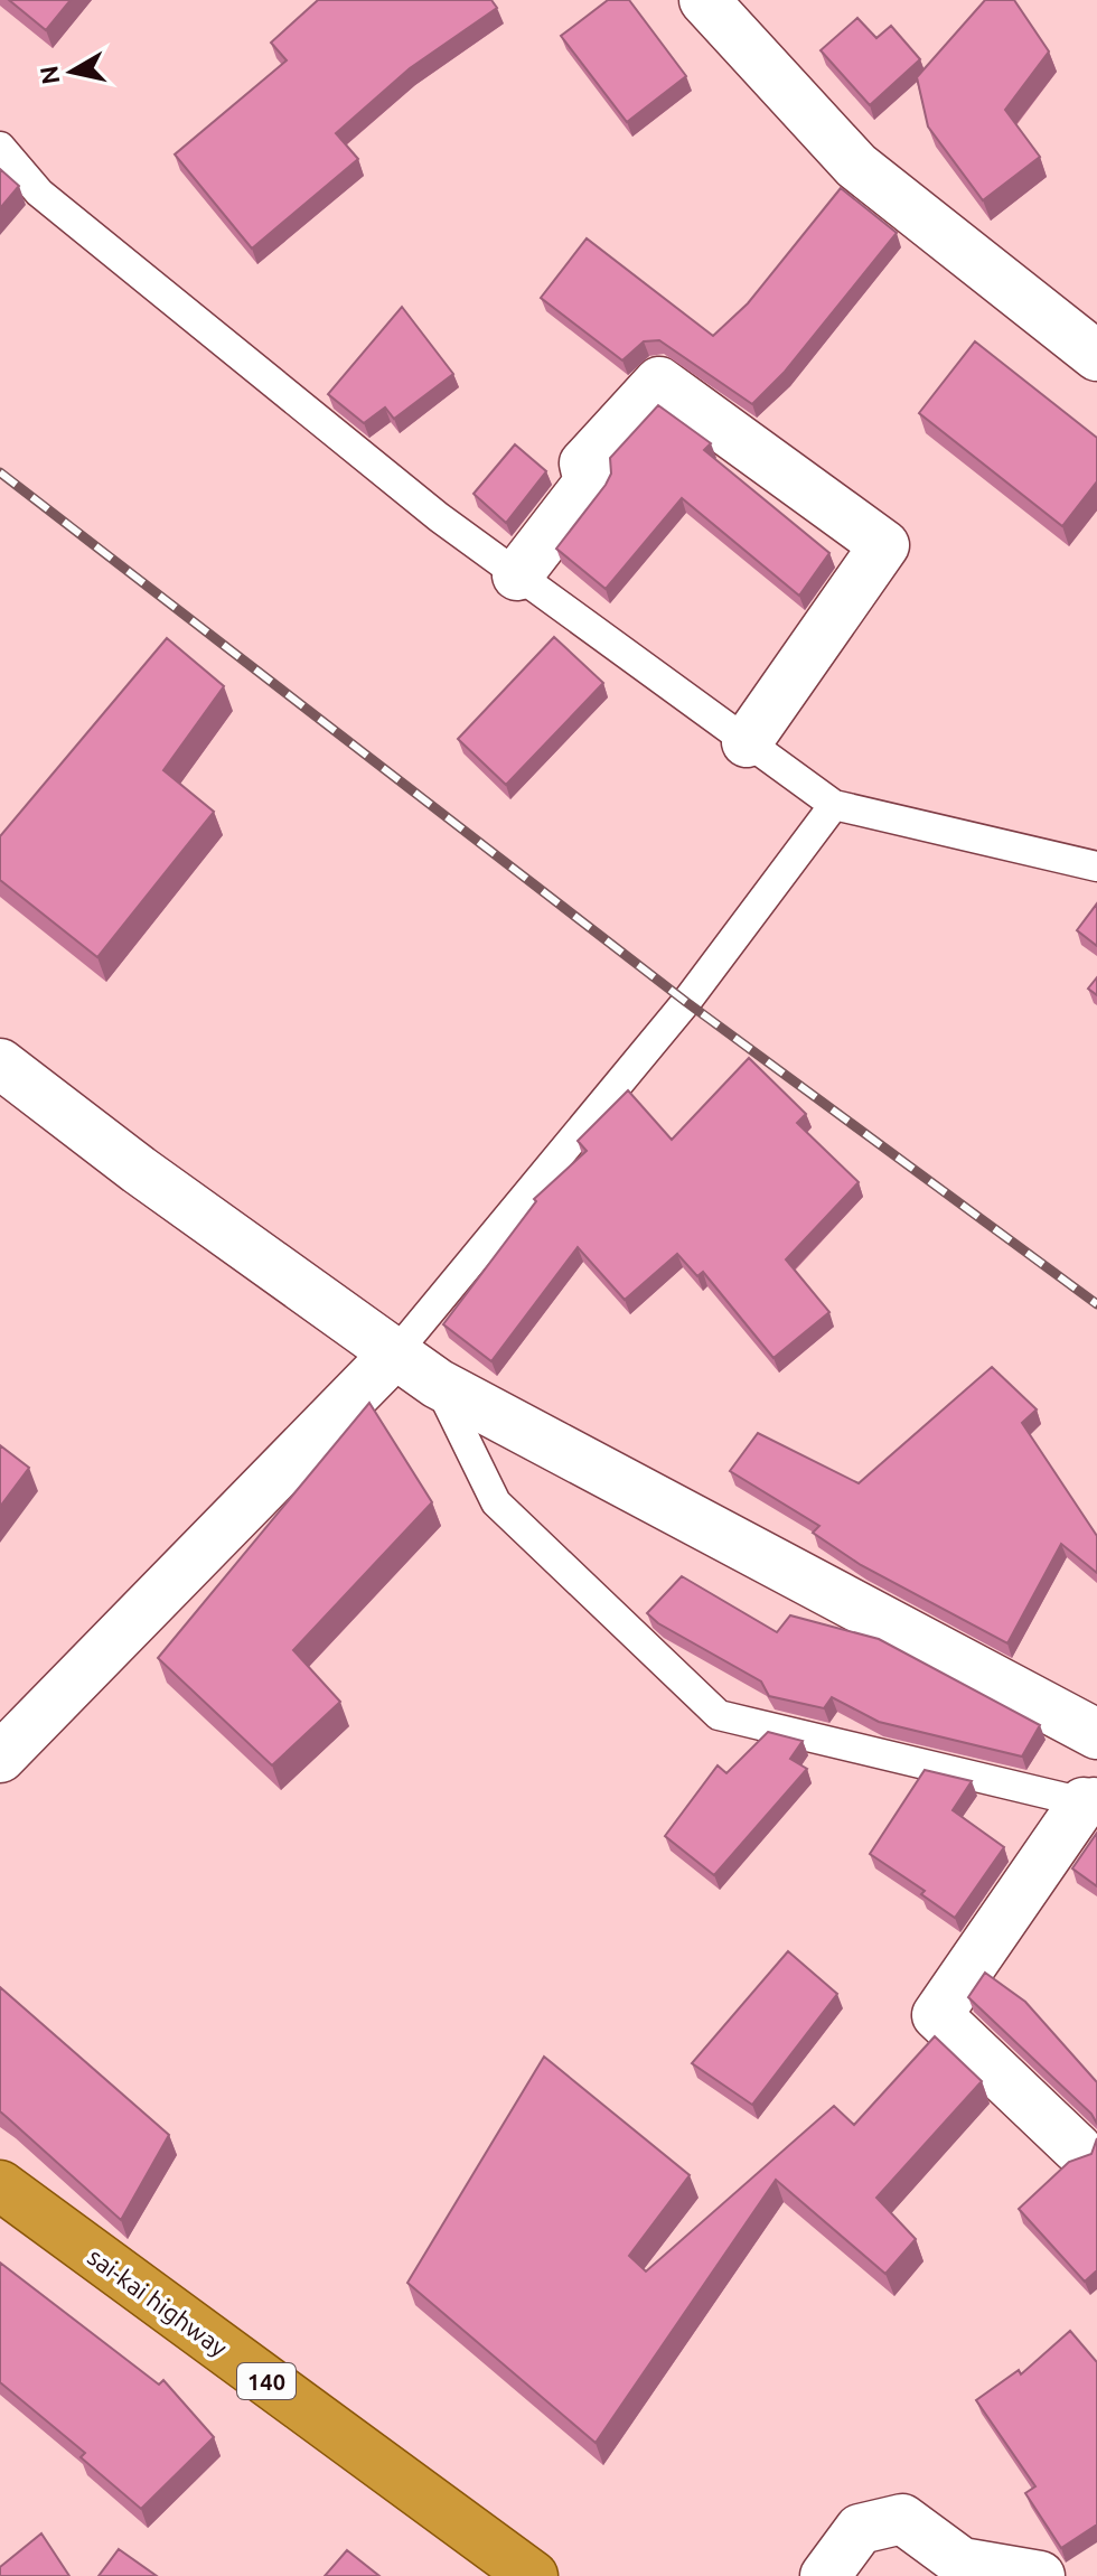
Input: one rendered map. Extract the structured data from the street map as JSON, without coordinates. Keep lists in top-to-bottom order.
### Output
{
  "streets": {
    "highway": ["sai-kai highway", "140"]
  },
  "north": "left"
}
